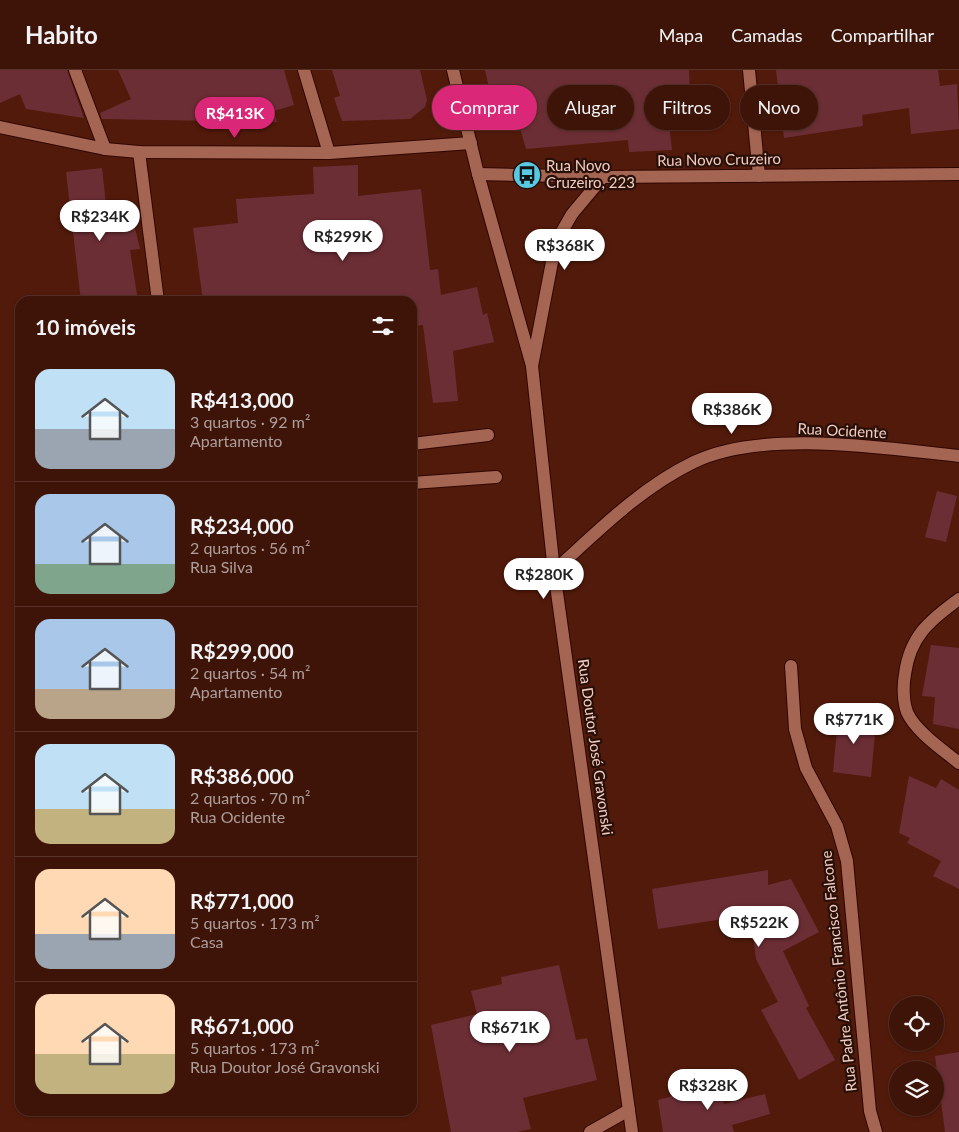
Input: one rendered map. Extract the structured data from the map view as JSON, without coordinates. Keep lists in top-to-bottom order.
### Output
{
  "streets": {
    "street": [
      "Rua Novo Cruzeiro",
      "Rua Ocidente",
      "Rua Doutor José Gravonski",
      "Rua Padre Antônio Francisco Falcone"
    ]
  },
  "crossings": [
    ["Rua Novo Cruzeiro", "Rua Doutor José Gravonski"],
    ["Rua Ocidente", "Rua Doutor José Gravonski"]
  ],
  "places": {
    "bus stop": ["Rua Novo Cruzeiro, 223"]
  },
  "page": {
    "header": "Habito",
    "nav": ["Mapa", "Camadas", "Compartilhar"],
    "chip": [
      "Comprar",
      "Alugar",
      "Filtros",
      "Novo"
    ],
    "price": [
      "R$413K",
      "R$234K",
      "R$299K",
      "R$368K",
      "R$386K",
      "R$280K",
      "R$771K",
      "R$522K",
      "R$671K",
      "R$328K"
    ],
    "heading": "10 imóveis",
    "list": [
      {
        "name": "R$413,000",
        "note": "3 quartos · 92 m² · Apartamento"
      },
      {
        "name": "R$234,000",
        "note": "2 quartos · 56 m² · Rua Silva"
      },
      {
        "name": "R$299,000",
        "note": "2 quartos · 54 m² · Apartamento"
      },
      {
        "name": "R$386,000",
        "note": "2 quartos · 70 m² · Rua Ocidente"
      },
      {
        "name": "R$771,000",
        "note": "5 quartos · 173 m² · Casa"
      },
      {
        "name": "R$671,000",
        "note": "5 quartos · 173 m² · Rua Doutor José Gravonski"
      }
    ]
  }
}
